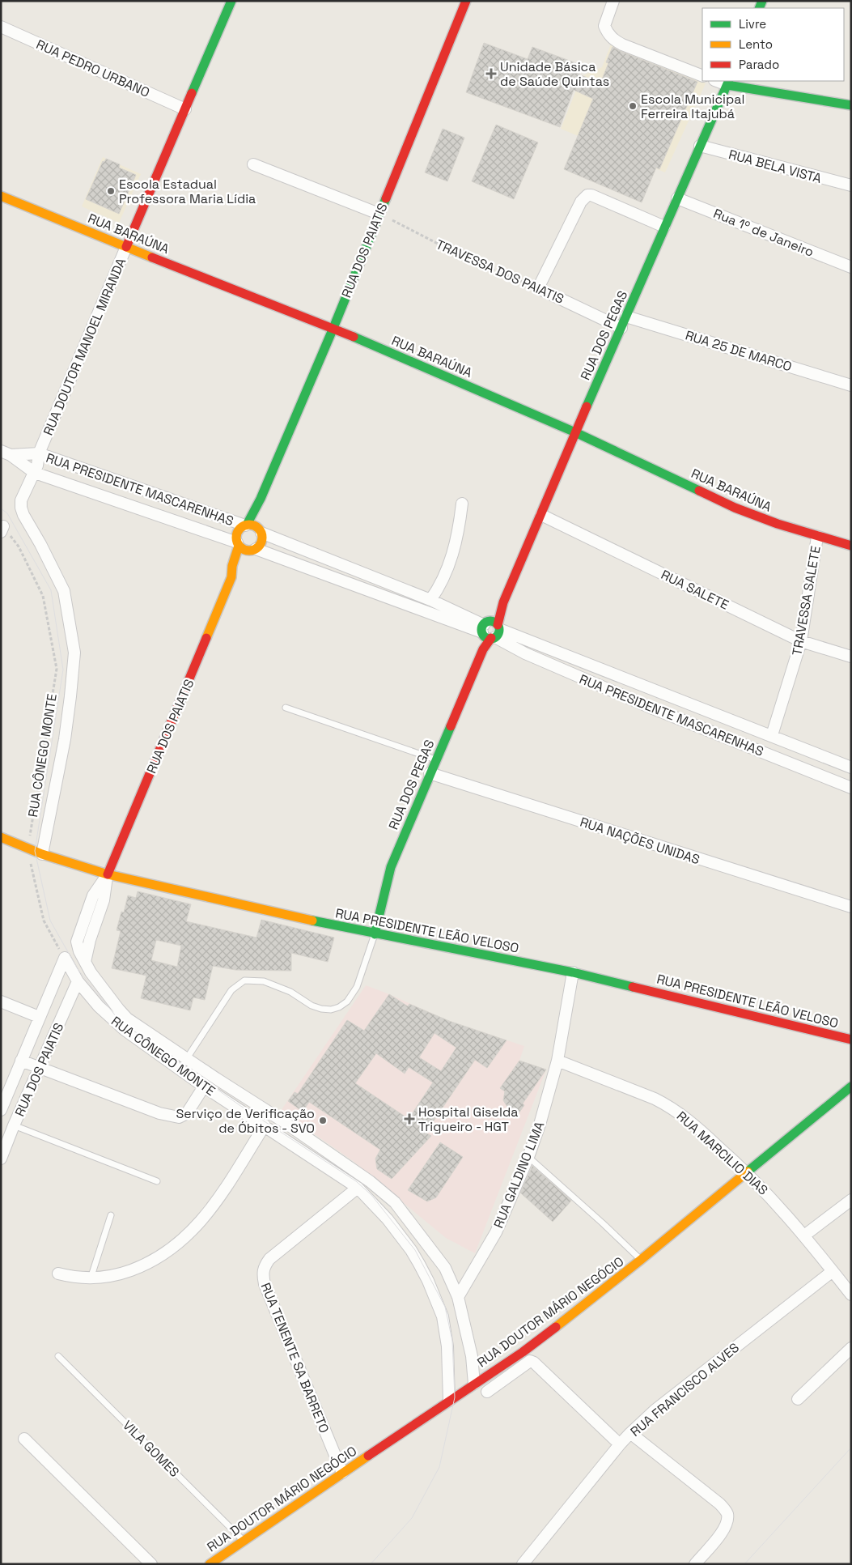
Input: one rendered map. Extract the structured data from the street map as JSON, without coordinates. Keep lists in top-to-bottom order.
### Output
{
  "streets": {
    "main road": [
      "RUA BARAÚNA",
      "RUA DOS PAIATIS",
      "RUA DOS PEGAS",
      "RUA DOUTOR MANOEL MIRANDA",
      "RUA PRESIDENTE LEÃO VELOSO",
      "RUA DOUTOR MÁRIO NEGÓCIO"
    ],
    "street": [
      "RUA PEDRO URBANO",
      "RUA BELA VISTA",
      "Rua 1º de Janeiro",
      "TRAVESSA DOS PAIATIS",
      "RUA 25 DE MARCO",
      "RUA PRESIDENTE MASCARENHAS",
      "RUA SALETE",
      "TRAVESSA SALETE",
      "RUA CÔNEGO MONTE",
      "RUA NAÇÕES UNIDAS",
      "RUA MARCILIO DIAS",
      "RUA GALDINO LIMA",
      "RUA TENENTE SA BARRETO",
      "RUA FRANCISCO ALVES"
    ],
    "lane": ["VILA GOMES"]
  },
  "crossings": [
    ["RUA PEDRO URBANO", "RUA DOUTOR MANOEL MIRANDA"],
    ["RUA BELA VISTA", "RUA DOS PEGAS"],
    ["Rua 1º de Janeiro", "RUA DOS PEGAS"],
    ["RUA BARAÚNA", "RUA DOS PAIATIS"],
    ["RUA BARAÚNA", "RUA DOS PEGAS"],
    ["RUA BARAÚNA", "RUA DOUTOR MANOEL MIRANDA"],
    ["RUA BARAÚNA", "TRAVESSA SALETE"],
    ["RUA DOS PAIATIS", "TRAVESSA DOS PAIATIS"],
    ["RUA DOS PAIATIS", "RUA PRESIDENTE MASCARENHAS"],
    ["RUA DOS PAIATIS", "RUA CÔNEGO MONTE"],
    ["RUA DOS PAIATIS", "RUA PRESIDENTE LEÃO VELOSO"],
    ["TRAVESSA DOS PAIATIS", "RUA DOS PEGAS"],
    ["RUA DOS PEGAS", "RUA 25 DE MARCO"],
    ["RUA DOS PEGAS", "RUA PRESIDENTE MASCARENHAS"],
    ["RUA DOS PEGAS", "RUA SALETE"],
    ["RUA DOS PEGAS", "RUA NAÇÕES UNIDAS"],
    ["RUA DOS PEGAS", "RUA PRESIDENTE LEÃO VELOSO"],
    ["RUA DOUTOR MANOEL MIRANDA", "RUA PRESIDENTE MASCARENHAS"],
    ["RUA DOUTOR MANOEL MIRANDA", "RUA CÔNEGO MONTE"],
    ["RUA PRESIDENTE MASCARENHAS", "TRAVESSA SALETE"],
    ["RUA SALETE", "TRAVESSA SALETE"],
    ["RUA CÔNEGO MONTE", "RUA PRESIDENTE LEÃO VELOSO"],
    ["RUA CÔNEGO MONTE", "RUA GALDINO LIMA"],
    ["RUA CÔNEGO MONTE", "RUA DOUTOR MÁRIO NEGÓCIO"],
    ["RUA CÔNEGO MONTE", "RUA TENENTE SA BARRETO"],
    ["RUA PRESIDENTE LEÃO VELOSO", "RUA GALDINO LIMA"],
    ["RUA MARCILIO DIAS", "RUA GALDINO LIMA"],
    ["RUA MARCILIO DIAS", "RUA DOUTOR MÁRIO NEGÓCIO"],
    ["RUA MARCILIO DIAS", "RUA FRANCISCO ALVES"],
    ["RUA DOUTOR MÁRIO NEGÓCIO", "RUA TENENTE SA BARRETO"],
    ["RUA DOUTOR MÁRIO NEGÓCIO", "VILA GOMES"]
  ],
  "places": {
    "health": ["Unidade Básica de Saúde Quintas", "Hospital Giselda Trigueiro - HGT"],
    "other": ["Escola Municipal Ferreira Itajubá", "Escola Estadual Professora Maria Lídia", "Serviço de Verificação de Óbitos - SVO"]
  },
  "legend": ["Livre", "Lento", "Parado"]
}
